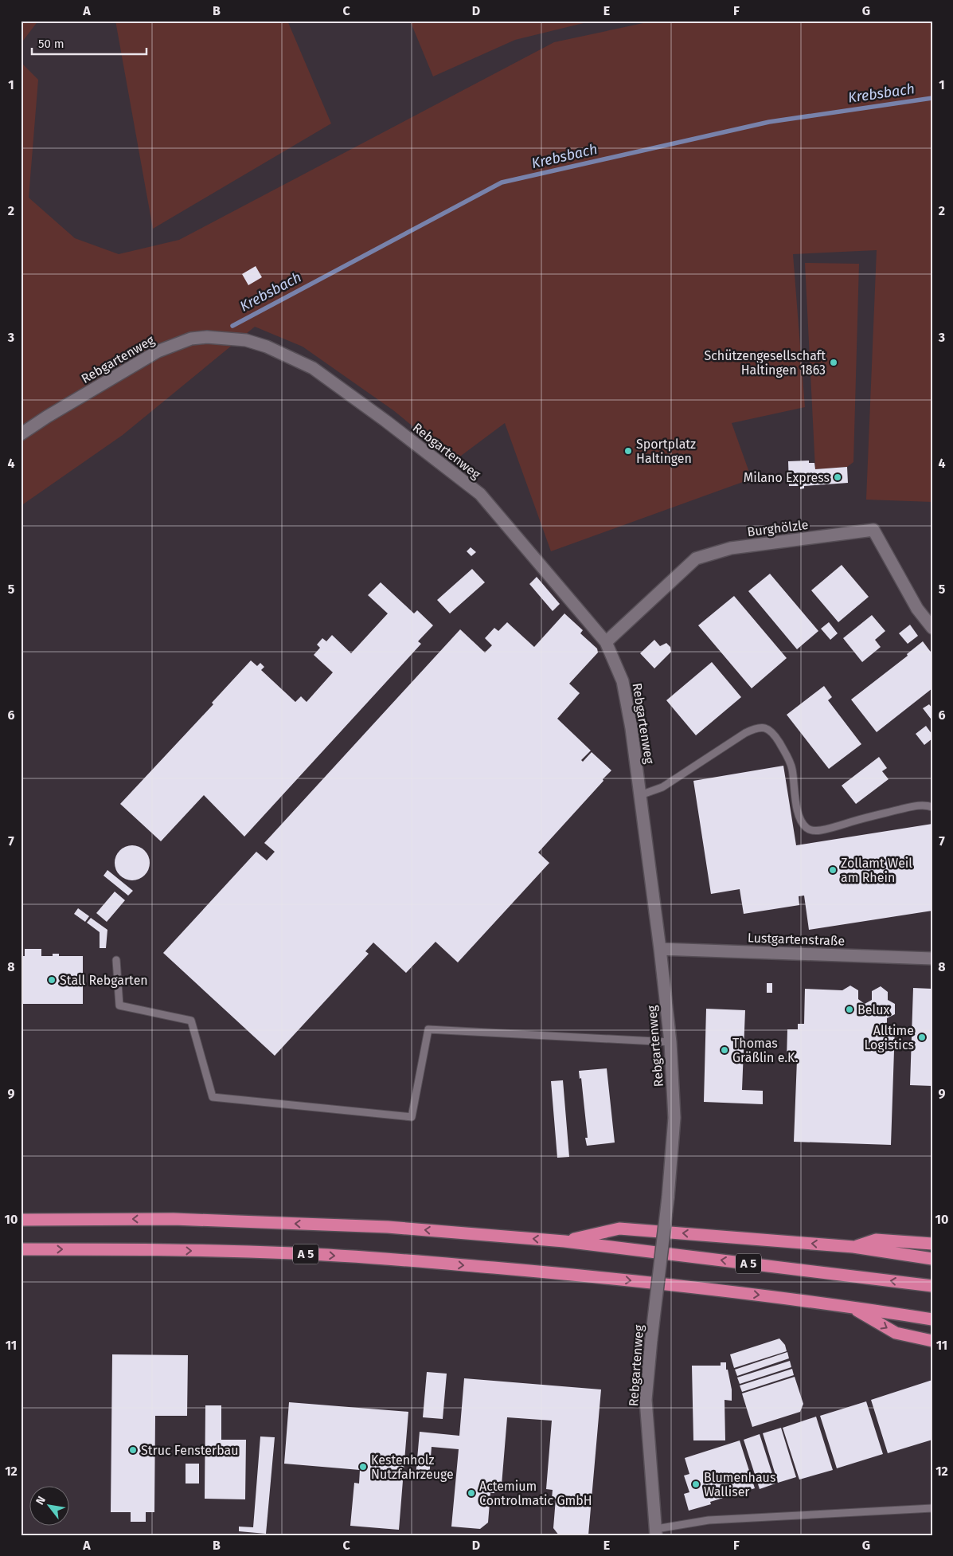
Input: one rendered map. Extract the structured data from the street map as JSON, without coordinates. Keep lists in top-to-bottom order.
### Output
{
  "streets": {
    "highway": ["A 5"],
    "street": ["Rebgartenweg", "Burghölzle", "Lustgartenstraße"]
  },
  "crossings": [
    ["Rebgartenweg", "Burghölzle"],
    ["Rebgartenweg", "Lustgartenstraße"]
  ],
  "water": ["Krebsbach"],
  "places": [
    "Schützengesellschaft Haltingen 1863",
    "Sportplatz Haltingen",
    "Milano Express",
    "Zollamt Weil am Rhein",
    "Stall Rebgarten",
    "Belux",
    "Alltime Logistics",
    "Thomas Gräßlin e.K.",
    "Struc Fensterbau",
    "Kestenholz Nutzfahrzeuge",
    "Blumenhaus Walliser",
    "Actemium Controlmatic GmbH"
  ],
  "scale_bar": "50 m",
  "north": "top left",
  "grid": {
    "columns": [
      "A",
      "B",
      "C",
      "D",
      "E",
      "F",
      "G"
    ],
    "rows": [
      "1",
      "2",
      "3",
      "4",
      "5",
      "6",
      "7",
      "8",
      "9",
      "10",
      "11",
      "12"
    ]
  }
}
